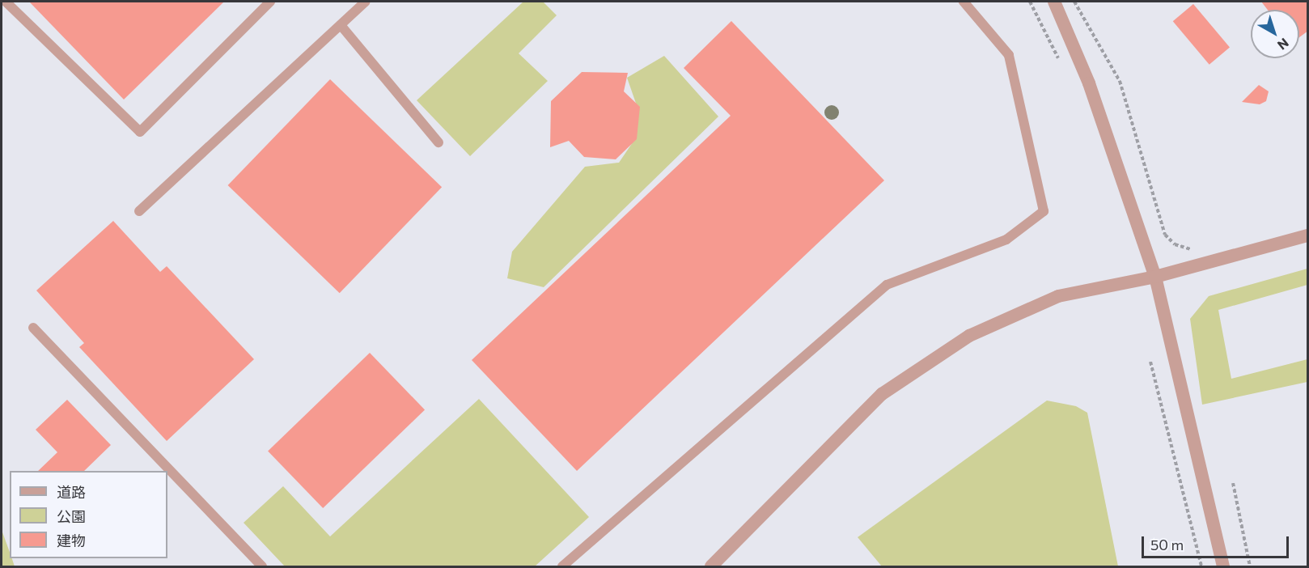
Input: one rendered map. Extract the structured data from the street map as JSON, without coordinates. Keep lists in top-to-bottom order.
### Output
{
  "legend": ["道路", "公園", "建物"],
  "scale_bar": "50 m",
  "north": "bottom right"
}
